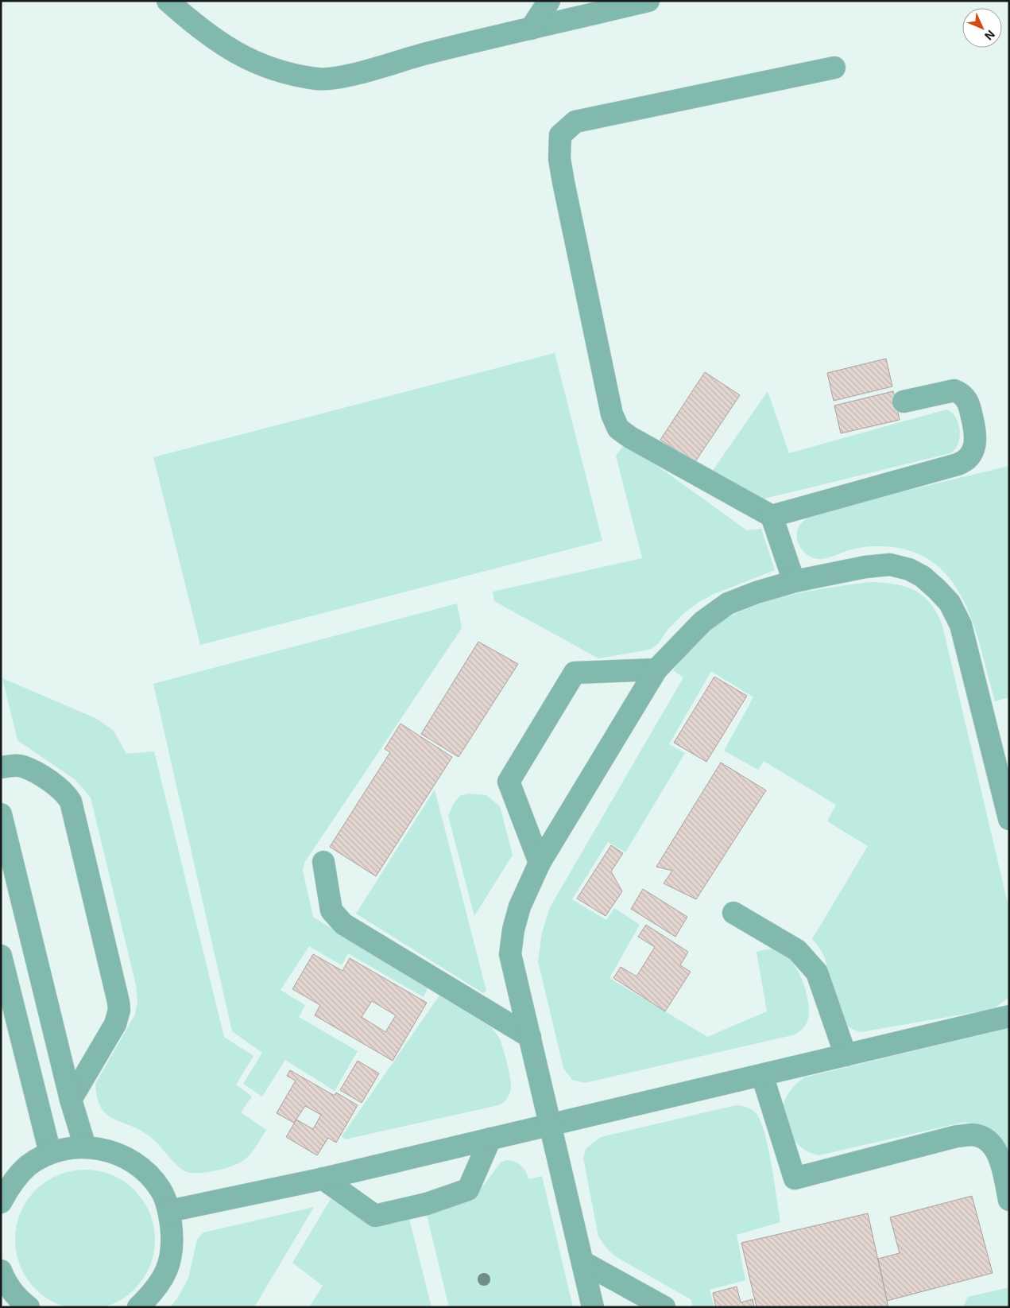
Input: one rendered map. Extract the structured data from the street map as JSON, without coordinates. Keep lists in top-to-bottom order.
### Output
{
  "north": "bottom right"
}
